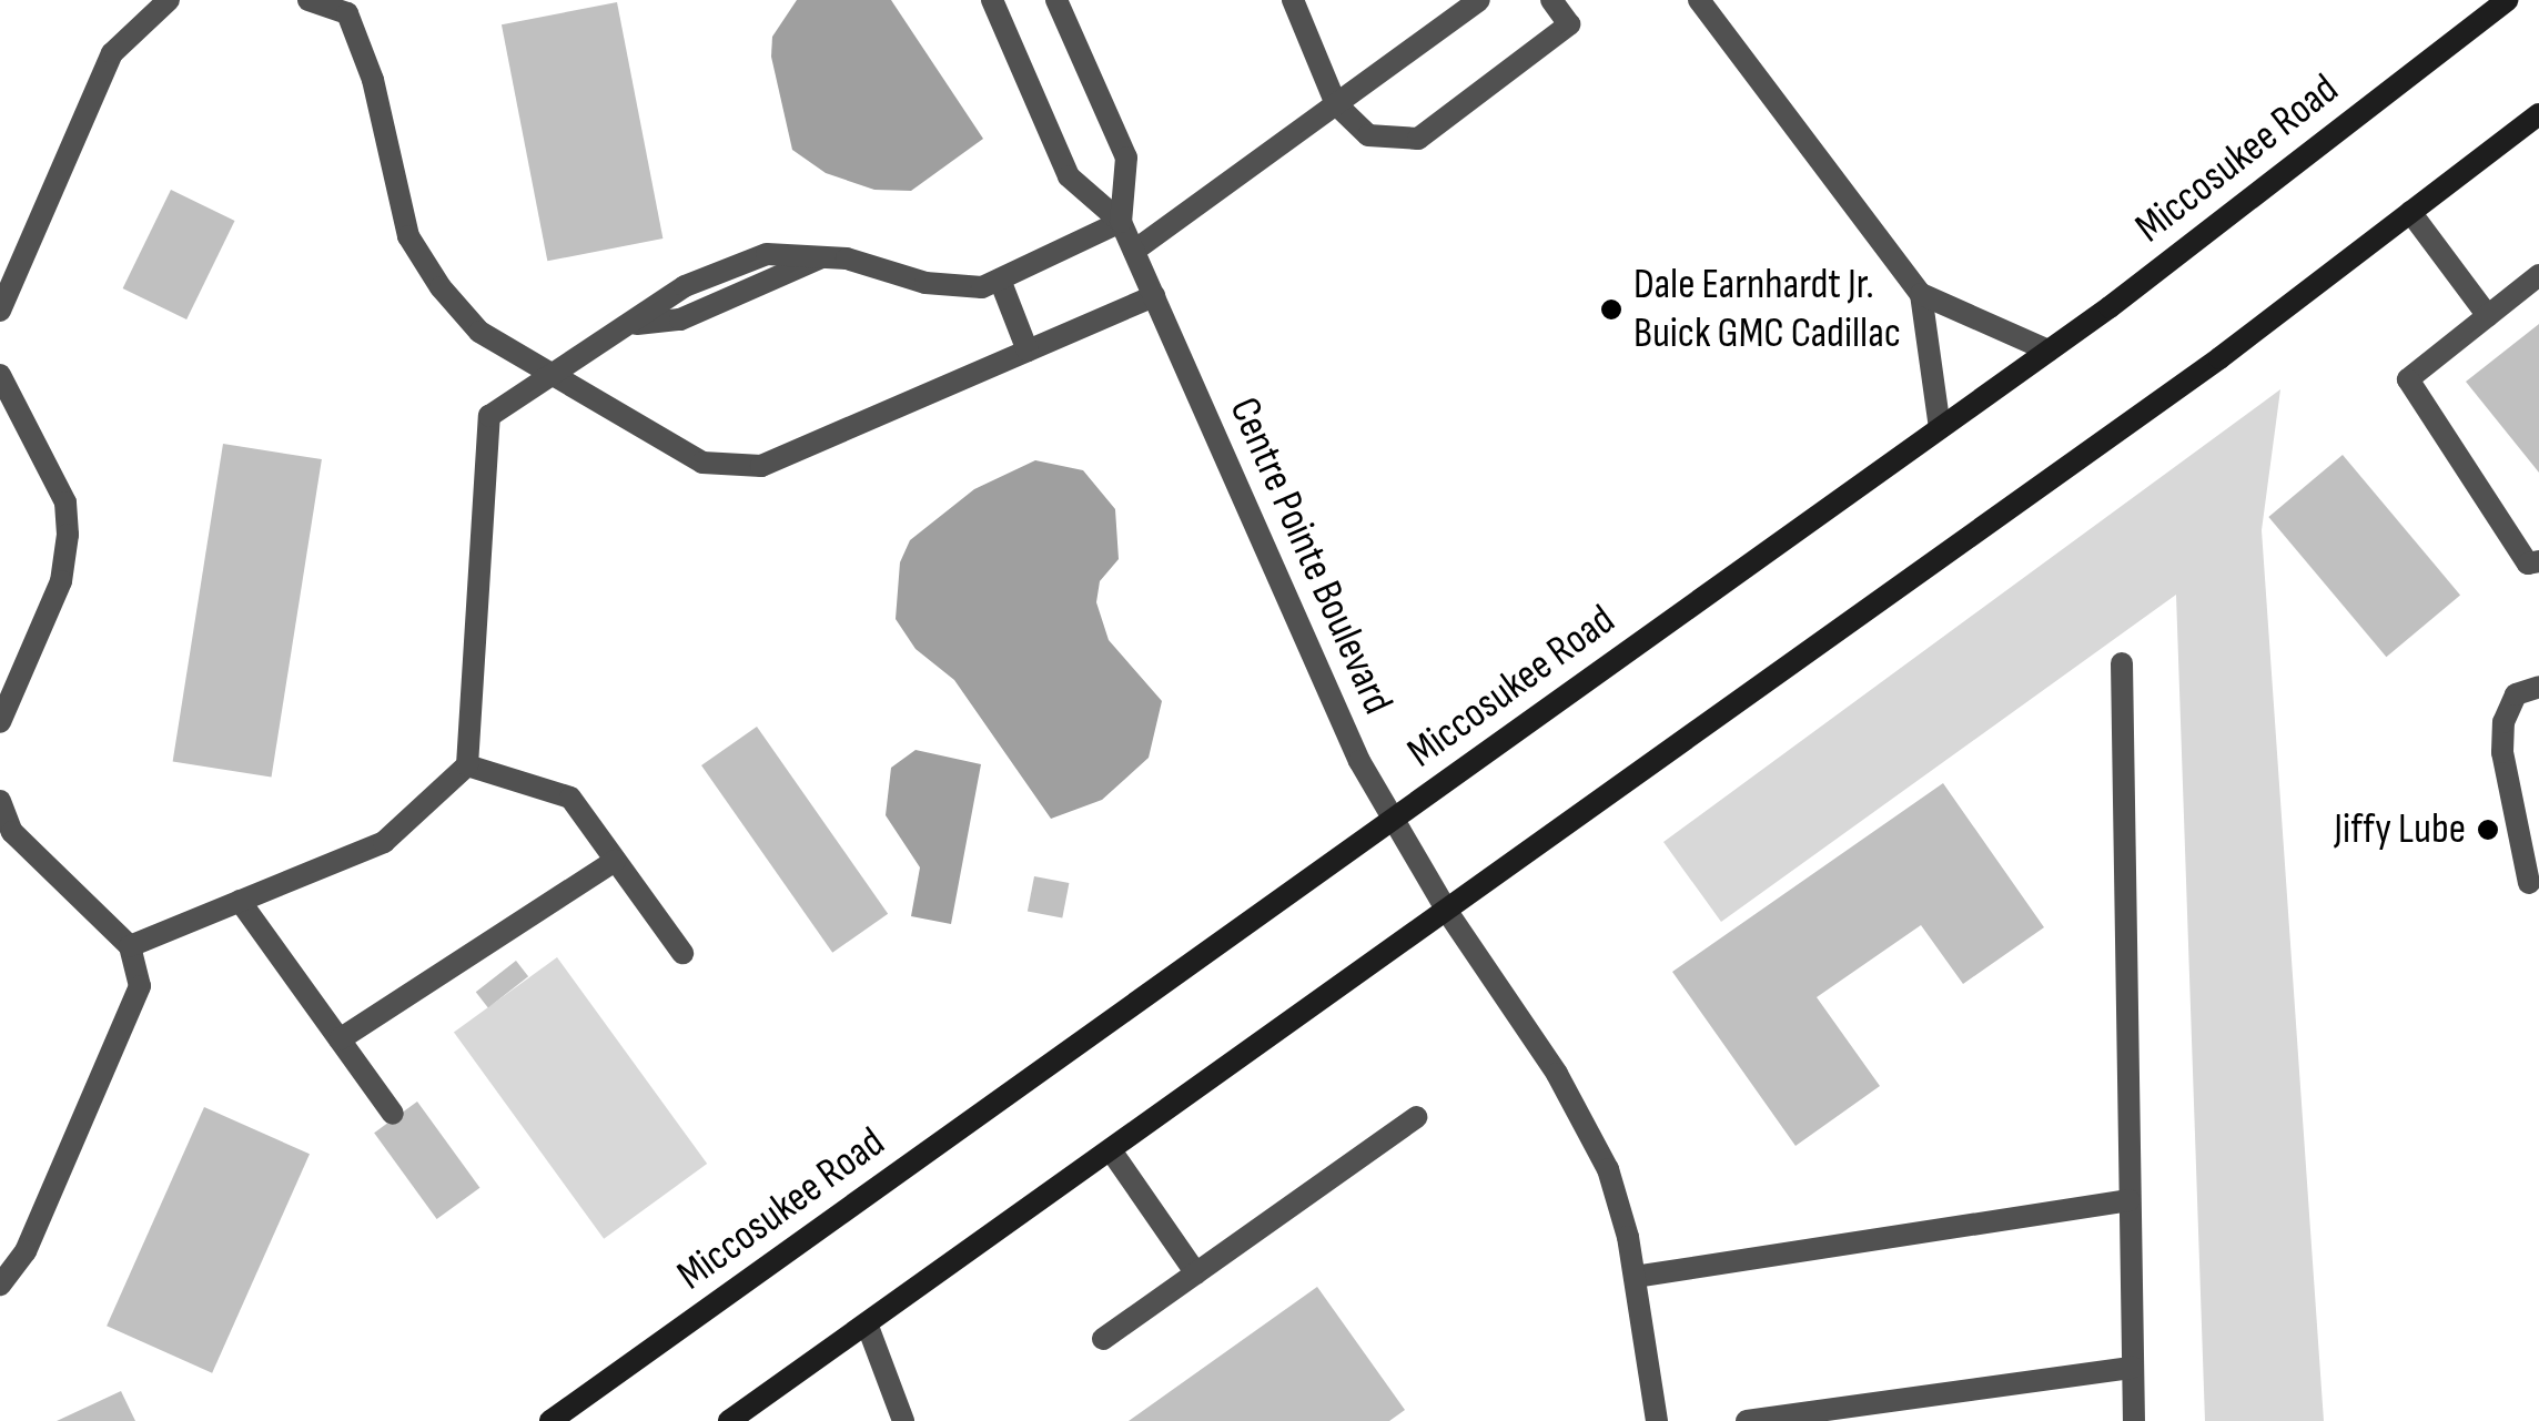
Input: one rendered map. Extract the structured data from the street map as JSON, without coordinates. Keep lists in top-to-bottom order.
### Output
{
  "streets": {
    "street": ["Miccosukee Road", "Centre Pointe Boulevard"]
  },
  "crossings": [
    ["Miccosukee Road", "Centre Pointe Boulevard"]
  ],
  "places": ["Dale Earnhardt Jr. Buick GMC Cadillac", "Jiffy Lube"]
}
